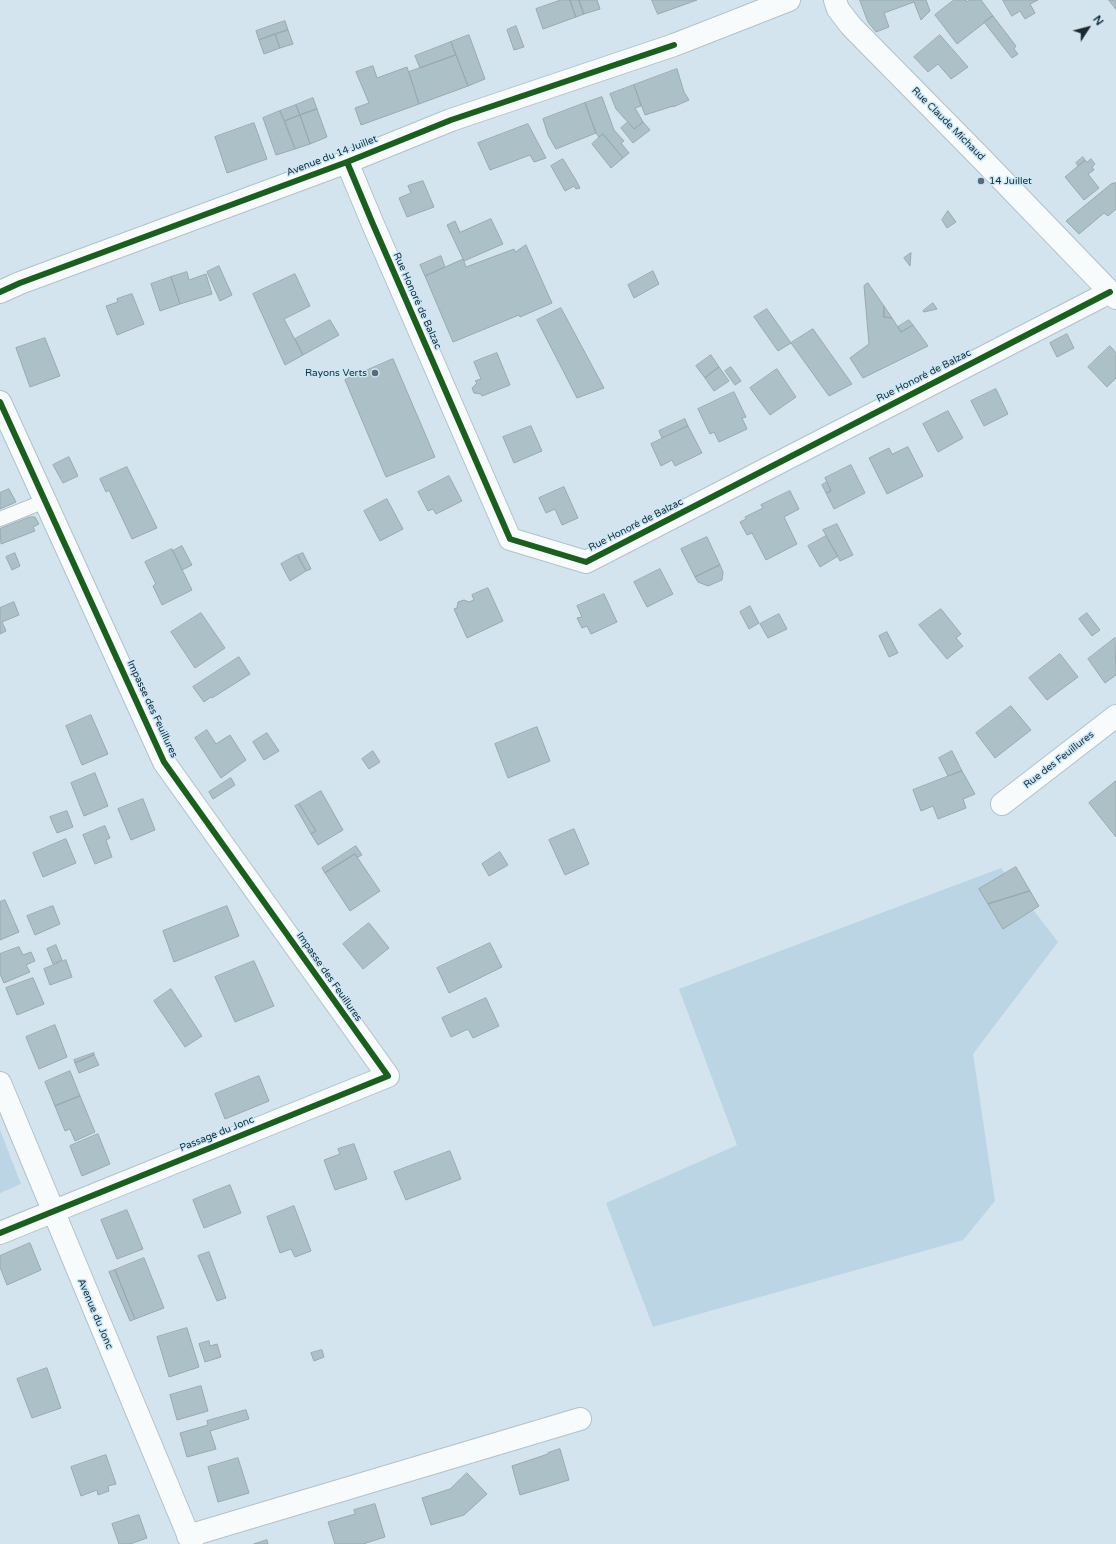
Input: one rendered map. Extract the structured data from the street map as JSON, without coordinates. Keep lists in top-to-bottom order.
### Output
{
  "streets": {
    "street": [
      "Rue Claude Michaud",
      "Avenue du 14 Juillet",
      "Rue Honoré de Balzac",
      "Impasse des Feuillures",
      "Rue des Feuillures",
      "Passage du Jonc",
      "Avenue du Jonc"
    ]
  },
  "crossings": [
    ["Rue Claude Michaud", "Rue Honoré de Balzac"],
    ["Avenue du 14 Juillet", "Rue Honoré de Balzac"],
    ["Impasse des Feuillures", "Passage du Jonc"],
    ["Passage du Jonc", "Avenue du Jonc"]
  ],
  "places": ["14 Juillet", "Rayons Verts"],
  "north": "top right"
}
